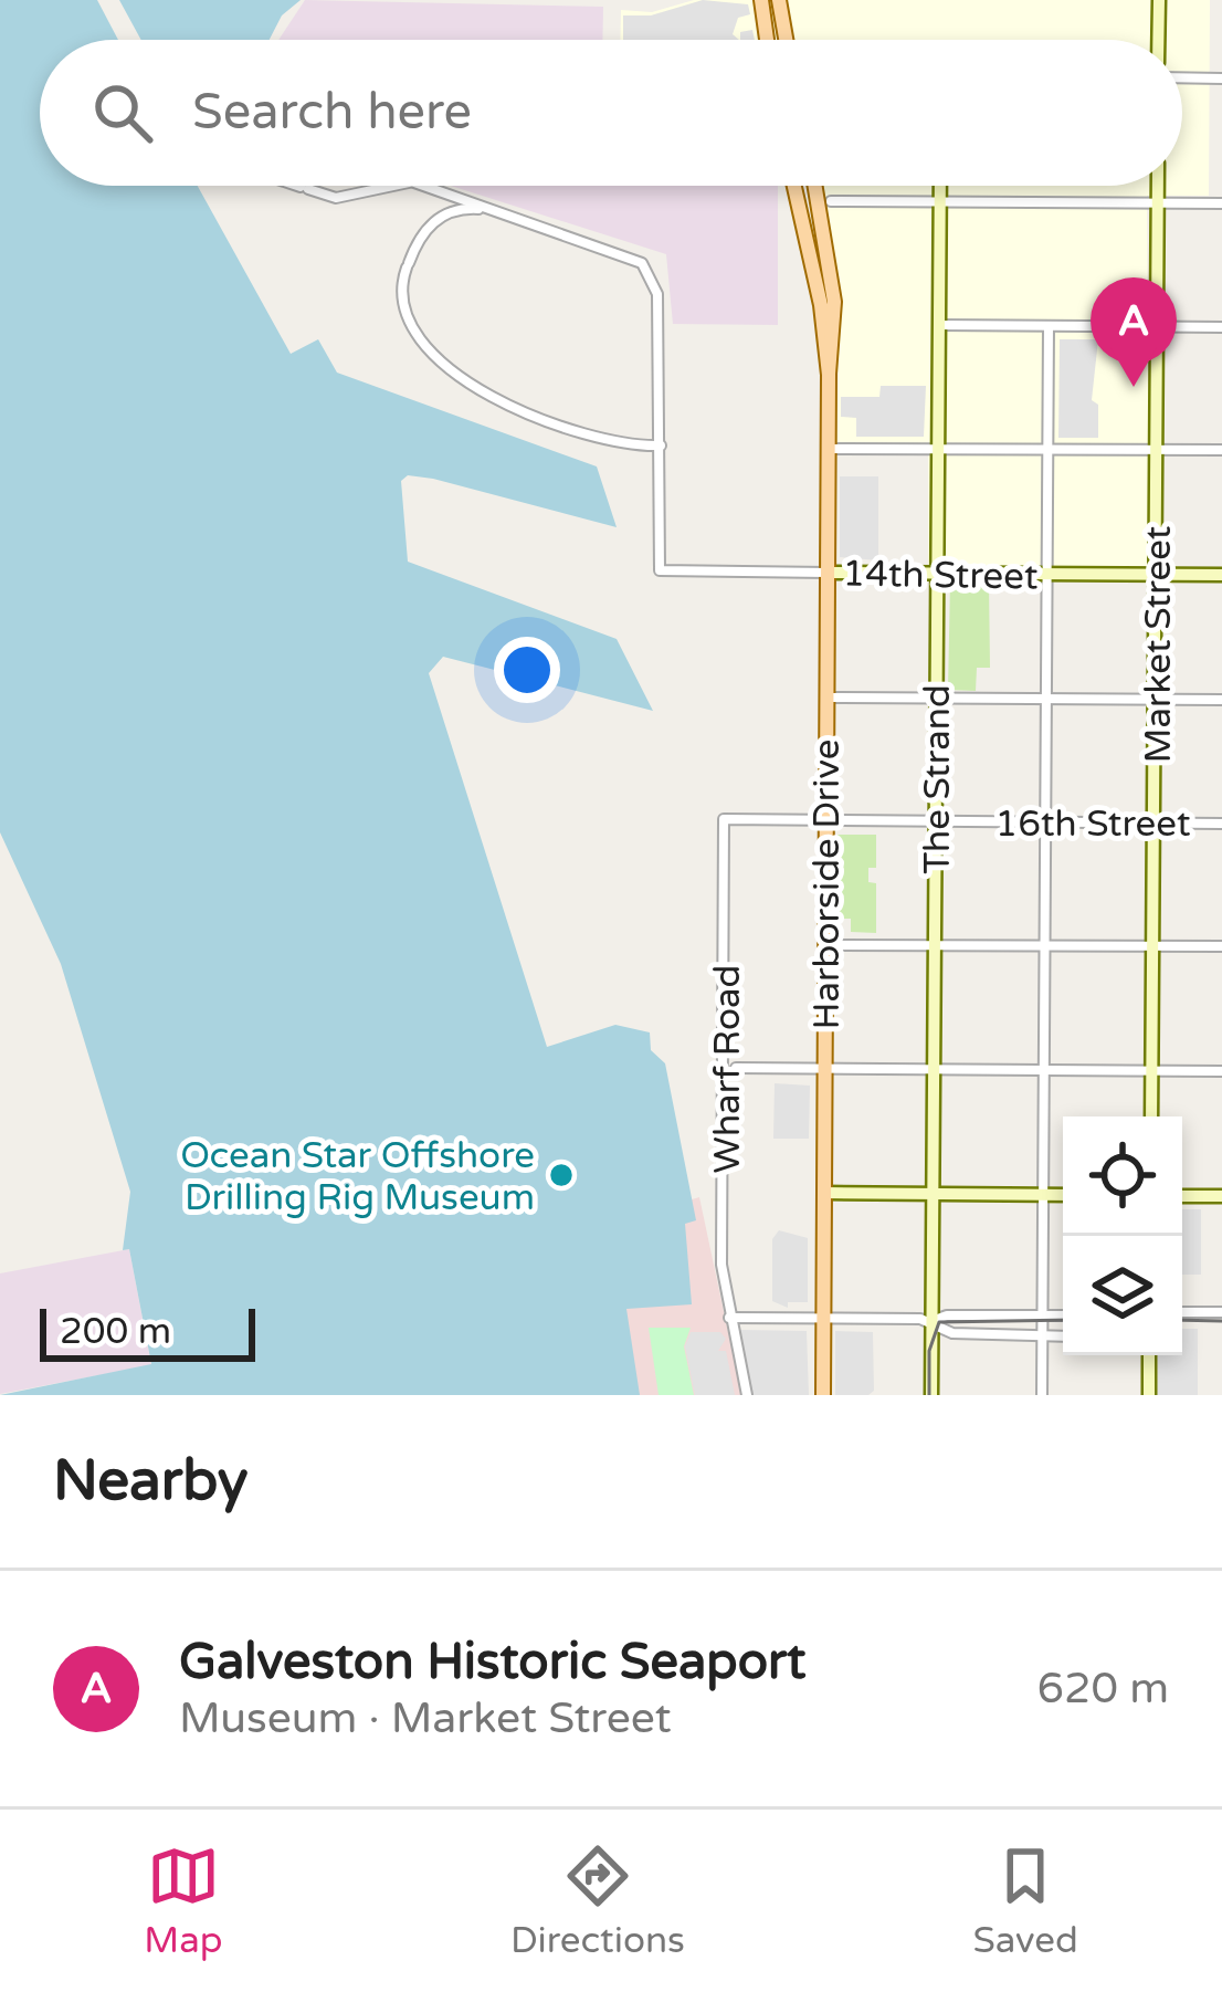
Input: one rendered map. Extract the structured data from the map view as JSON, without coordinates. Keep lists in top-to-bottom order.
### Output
{
  "streets": {
    "main road": ["Harborside Drive"],
    "street": [
      "14th Street",
      "Market Street",
      "The Strand",
      "16th Street",
      "Wharf Road"
    ]
  },
  "crossings": [
    ["14th Street", "Market Street"],
    ["14th Street", "The Strand"],
    ["14th Street", "Harborside Drive"],
    ["Market Street", "16th Street"],
    ["The Strand", "16th Street"],
    ["16th Street", "Harborside Drive"],
    ["16th Street", "Wharf Road"]
  ],
  "places": ["Ocean Star Offshore Drilling Rig Museum"],
  "scale_bar": "200 m",
  "page": {
    "search": "Search here",
    "pins": "A",
    "scale": "200 m",
    "heading": "Nearby",
    "list": [
      {
        "mark": "A",
        "name": "Galveston Historic Seaport",
        "note": "Museum · Market Street",
        "value": "620 m"
      }
    ],
    "nav": ["Map", "Directions", "Saved"]
  }
}
